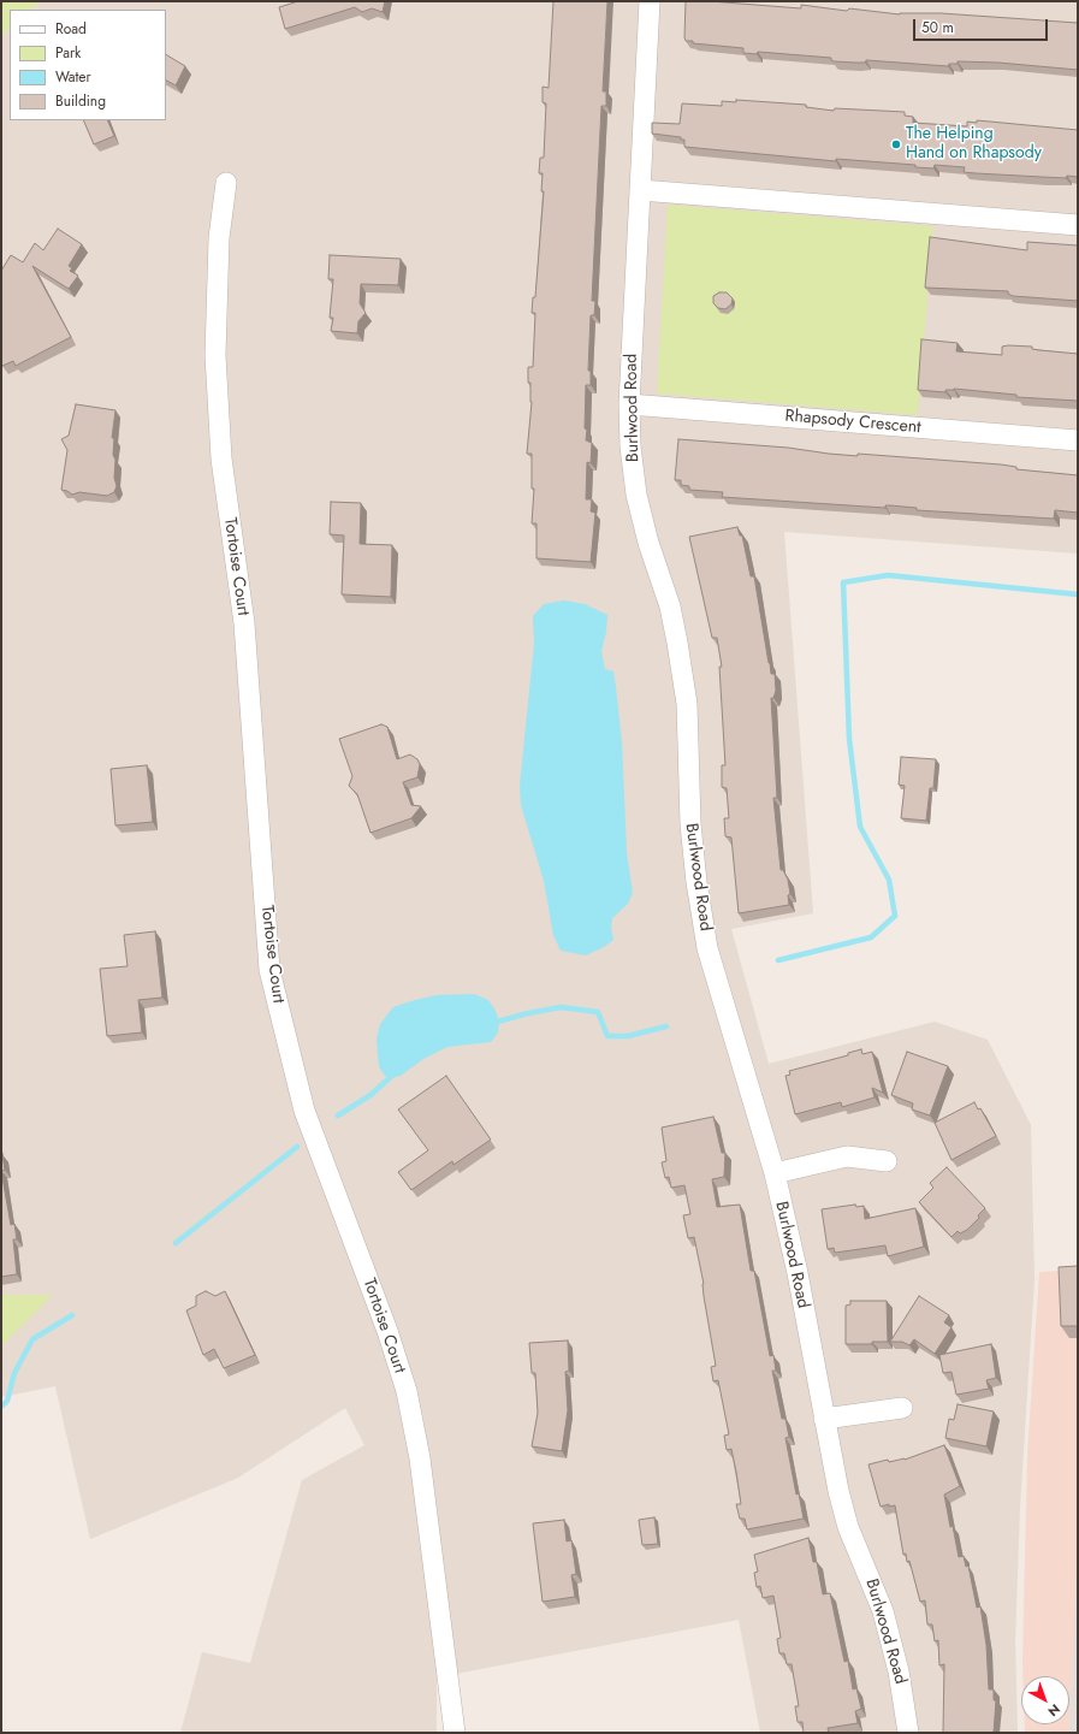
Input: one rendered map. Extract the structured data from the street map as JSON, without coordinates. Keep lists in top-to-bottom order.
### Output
{
  "streets": {
    "street": ["Burlwood Road", "Rhapsody Crescent", "Tortoise Court"]
  },
  "crossings": [
    ["Burlwood Road", "Rhapsody Crescent"]
  ],
  "places": ["The Helping Hand on Rhapsody"],
  "legend": [
    "Road",
    "Park",
    "Water",
    "Building"
  ],
  "scale_bar": "50 m",
  "north": "bottom right"
}
